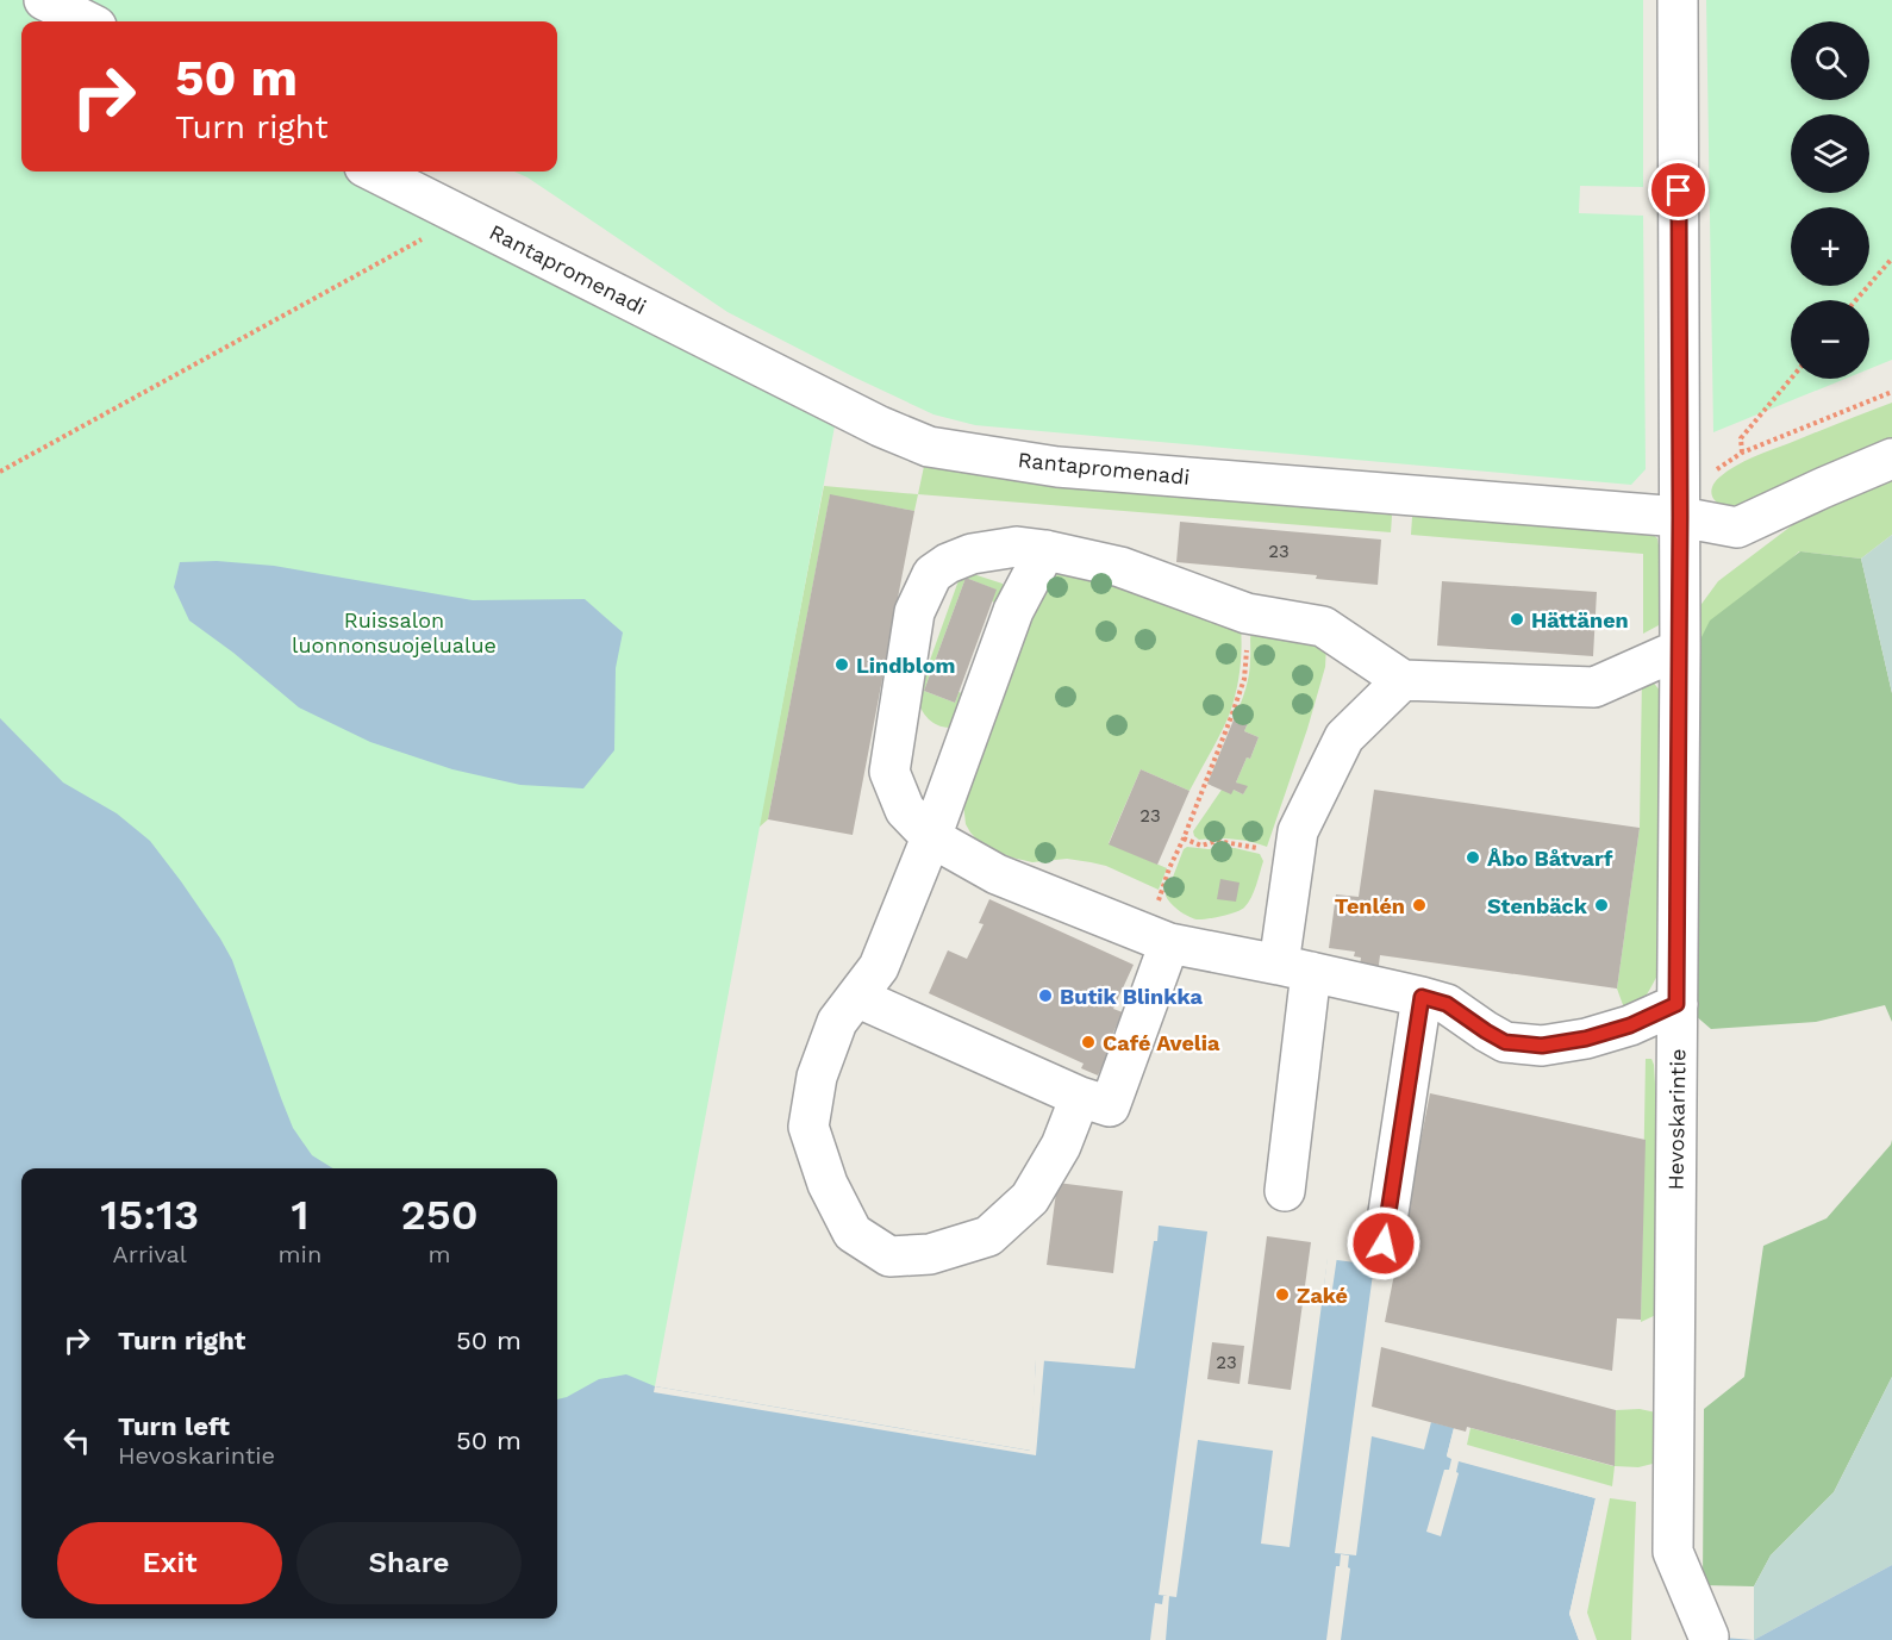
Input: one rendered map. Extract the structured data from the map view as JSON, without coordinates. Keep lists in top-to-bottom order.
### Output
{
  "streets": {
    "street": ["Rantapromenadi", "Hevoskarintie"]
  },
  "crossings": [
    ["Rantapromenadi", "Hevoskarintie"]
  ],
  "parks": ["Ruissalon luonnonsuojelualue"],
  "places": [
    "Hättänen",
    "Lindblom",
    "Åbo Båtvarf",
    "Tenlén",
    "Stenbäck",
    "Butik Blinkka",
    "Café Avelia",
    "Zaké"
  ],
  "house_numbers": ["23", "23", "23"],
  "page": {
    "map_buttons": ["+", "−"],
    "turn": ["50 m", "Turn right"],
    "eta": [
      "15:13",
      "Arrival",
      "1",
      "min",
      "250",
      "m"
    ],
    "list": [
      {
        "name": "Turn right",
        "value": "50 m"
      },
      {
        "name": "Turn left",
        "note": "Hevoskarintie",
        "value": "50 m"
      }
    ],
    "buttons": ["Exit", "Share"]
  }
}
